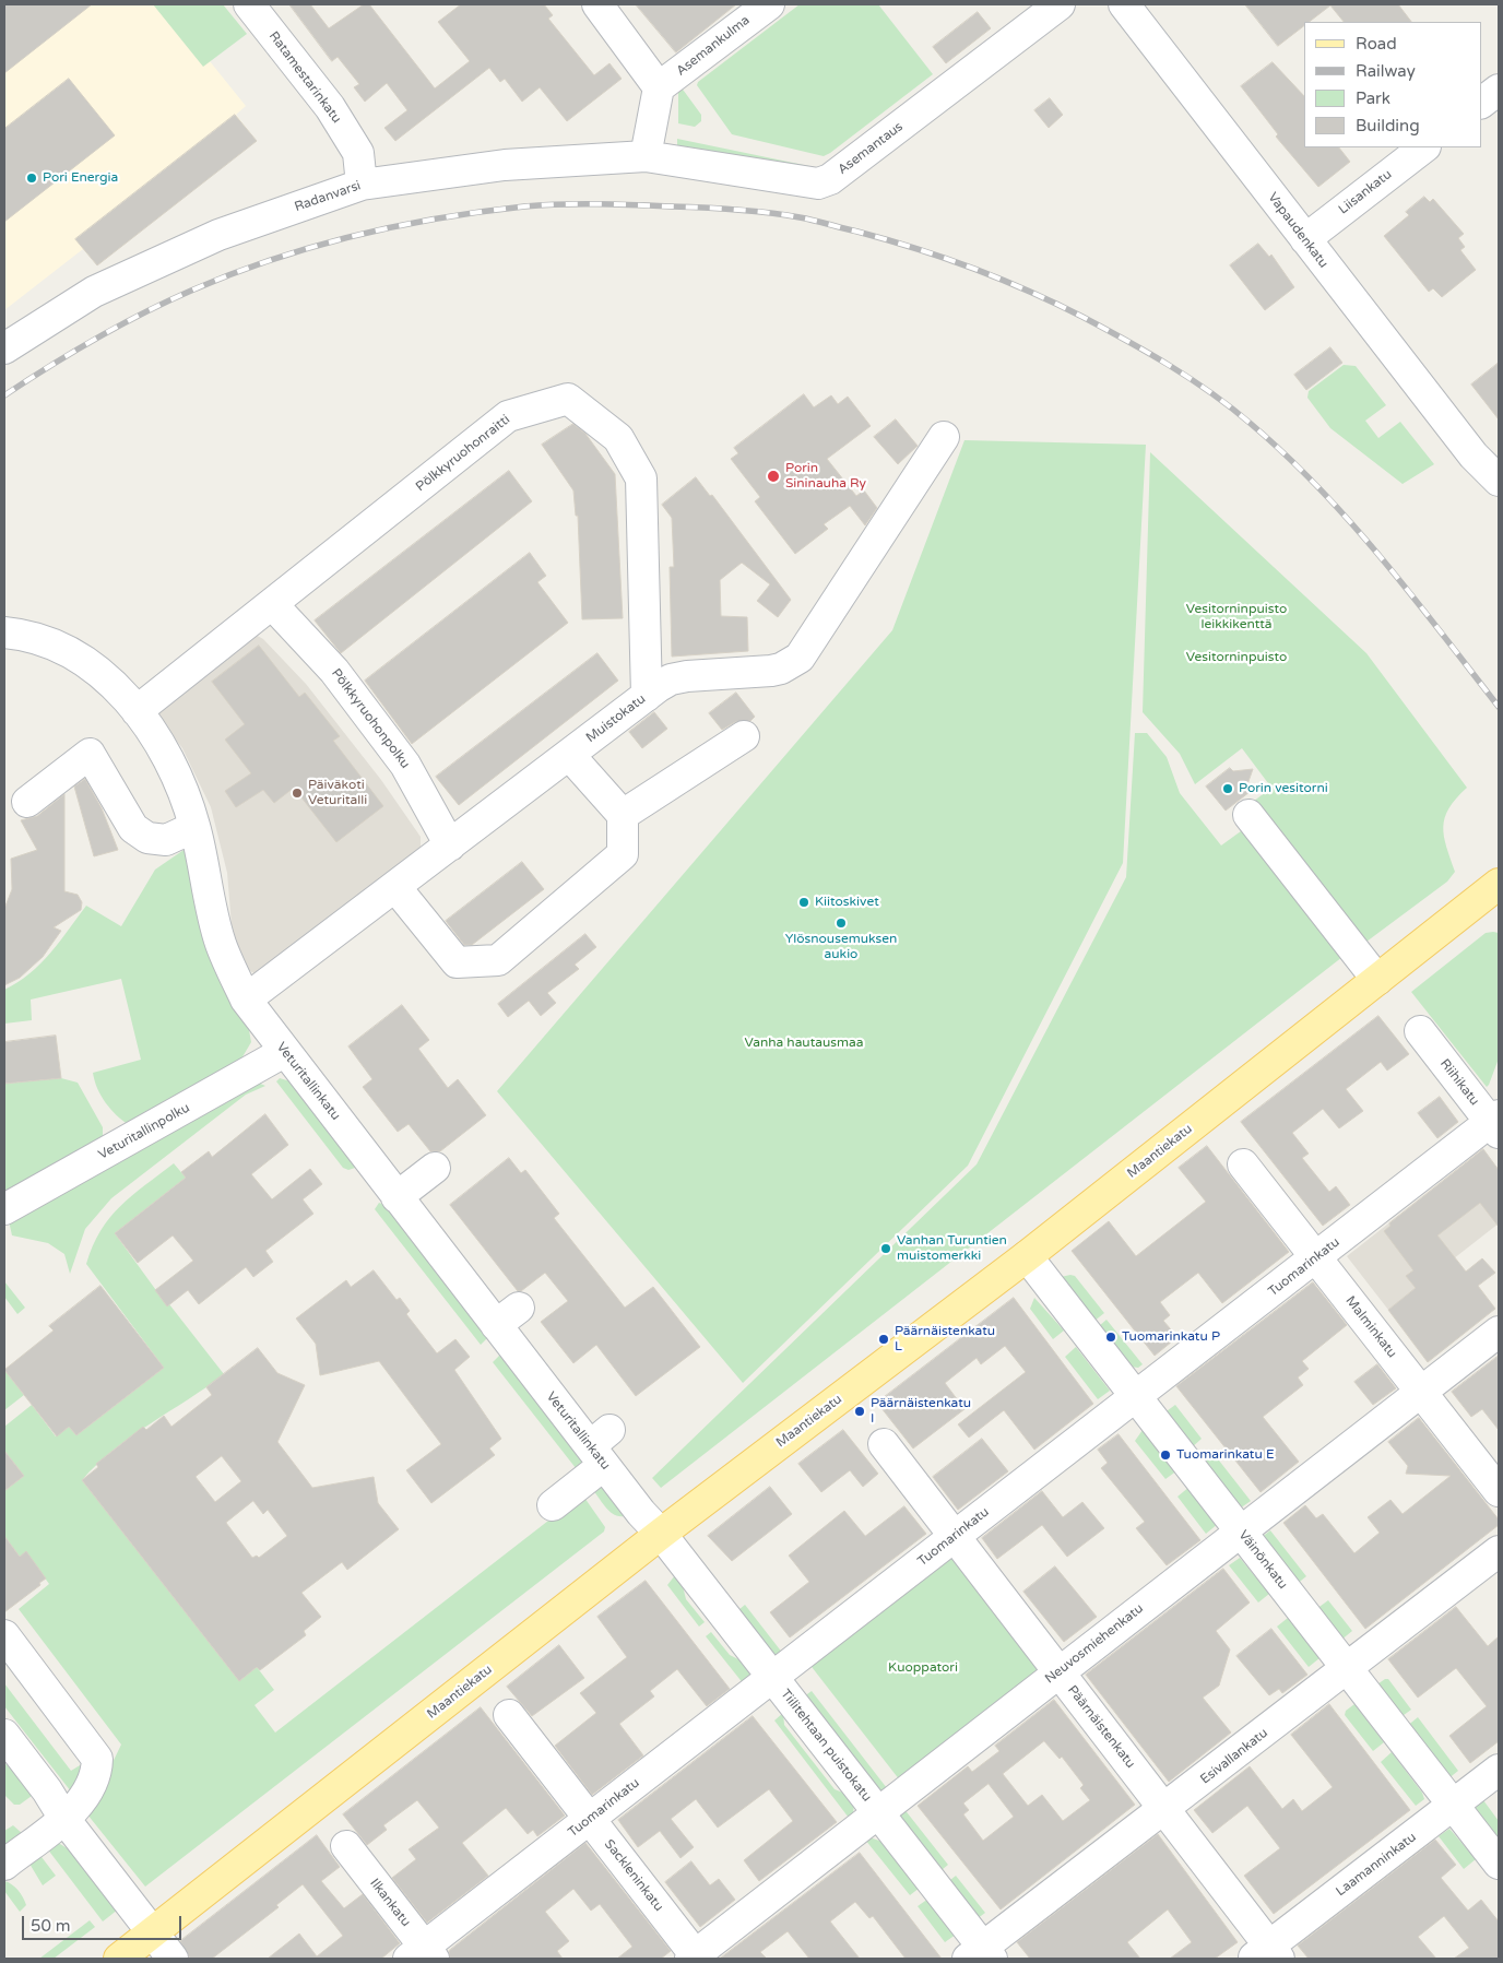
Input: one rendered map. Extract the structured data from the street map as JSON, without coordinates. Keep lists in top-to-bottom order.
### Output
{
  "streets": {
    "main road": ["Maantiekatu"],
    "street": [
      "Asemankulma",
      "Ratamestarinkatu",
      "Asemantaus",
      "Liisankatu",
      "Radanvarsi",
      "Vapaudenkatu",
      "Pölkkyruohonraitti",
      "Pölkkyruohonpolku",
      "Muistokatu",
      "Veturitallinkatu",
      "Riihikatu",
      "Veturitallinpolku",
      "Tuomarinkatu",
      "Malminkatu",
      "Väinönkatu",
      "Neuvosmiehenkatu",
      "Päärnäistenkatu",
      "Tiilitehtaan puistokatu",
      "Esivallankatu",
      "Laamanninkatu",
      "Sackleninkatu",
      "Ilkankatu"
    ]
  },
  "crossings": [
    ["Ratamestarinkatu", "Radanvarsi"],
    ["Asemantaus", "Radanvarsi"],
    ["Liisankatu", "Vapaudenkatu"],
    ["Pölkkyruohonraitti", "Pölkkyruohonpolku"],
    ["Pölkkyruohonraitti", "Muistokatu"],
    ["Pölkkyruohonraitti", "Veturitallinkatu"],
    ["Pölkkyruohonpolku", "Muistokatu"],
    ["Muistokatu", "Veturitallinkatu"],
    ["Veturitallinkatu", "Veturitallinpolku"],
    ["Veturitallinkatu", "Maantiekatu"],
    ["Veturitallinkatu", "Tiilitehtaan puistokatu"],
    ["Riihikatu", "Tuomarinkatu"],
    ["Maantiekatu", "Väinönkatu"],
    ["Maantiekatu", "Tiilitehtaan puistokatu"],
    ["Tuomarinkatu", "Malminkatu"],
    ["Tuomarinkatu", "Väinönkatu"],
    ["Tuomarinkatu", "Päärnäistenkatu"],
    ["Tuomarinkatu", "Tiilitehtaan puistokatu"],
    ["Tuomarinkatu", "Sackleninkatu"],
    ["Tuomarinkatu", "Ilkankatu"],
    ["Malminkatu", "Neuvosmiehenkatu"],
    ["Väinönkatu", "Neuvosmiehenkatu"],
    ["Väinönkatu", "Esivallankatu"],
    ["Väinönkatu", "Laamanninkatu"],
    ["Neuvosmiehenkatu", "Päärnäistenkatu"],
    ["Neuvosmiehenkatu", "Tiilitehtaan puistokatu"],
    ["Neuvosmiehenkatu", "Sackleninkatu"],
    ["Päärnäistenkatu", "Esivallankatu"],
    ["Päärnäistenkatu", "Laamanninkatu"],
    ["Tiilitehtaan puistokatu", "Esivallankatu"]
  ],
  "parks": [
    "Vesitorninpuisto leikkikenttä",
    "Vesitorninpuisto",
    "Vanha hautausmaa",
    "Kuoppatori"
  ],
  "places": [
    "Pori Energia",
    "Porin Sininauha Ry",
    "Porin vesitorni",
    "Päiväkoti Veturitalli",
    "Kiitoskivet",
    "Ylösnousemuksen aukio",
    "Vanhan Turuntien muistomerkki",
    "Tuomarinkatu P",
    "Päärnäistenkatu L",
    "Päärnäistenkatu I",
    "Tuomarinkatu E"
  ],
  "legend": [
    "Road",
    "Railway",
    "Park",
    "Building"
  ],
  "scale_bar": "50 m"
}
